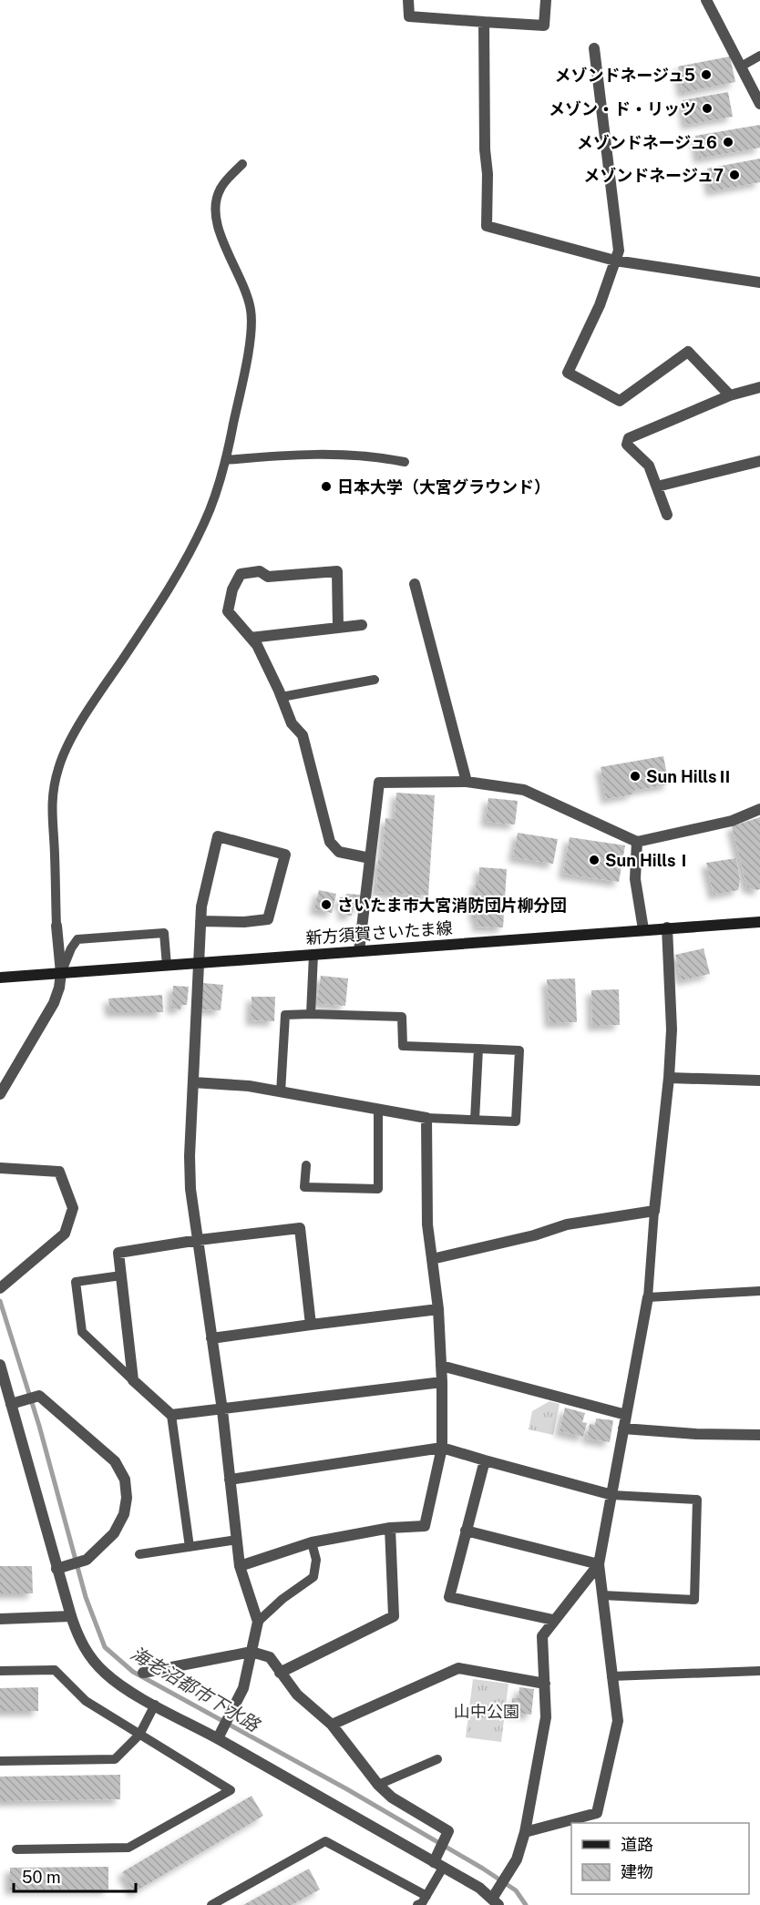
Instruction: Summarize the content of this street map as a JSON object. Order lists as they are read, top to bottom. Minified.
{"streets":{"main road":["新方須賀さいたま線"]},"water":["海老沼都市下水路"],"parks":["山中公園"],"places":["メゾンドネージュ5","メゾン・ド・リッツ","メゾンドネージュ6","メゾンドネージュ7","日本大学（大宮グラウンド）","Sun HillsⅡ","Sun HillsⅠ","さいたま市大宮消防団片柳分団"],"legend":["道路","建物"],"scale_bar":"50 m"}
